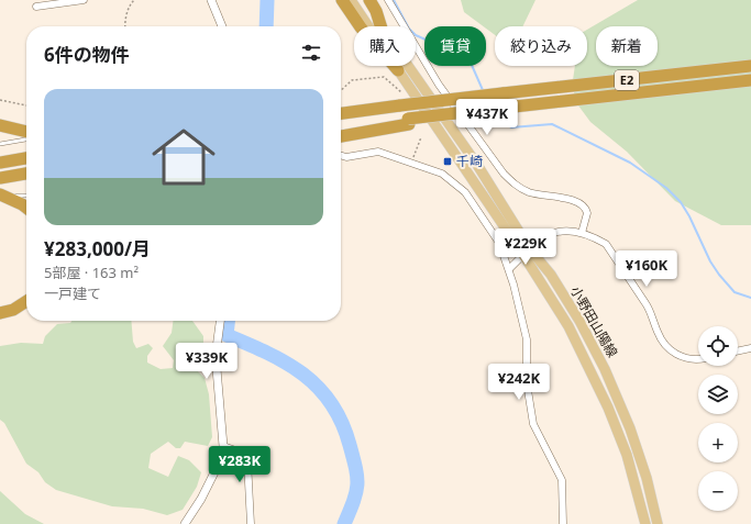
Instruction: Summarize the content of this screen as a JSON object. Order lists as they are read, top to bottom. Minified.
{"streets":{"highway":["E2"],"main road":["小野田山陽線"]},"places":{"transit":["千崎"]},"page":{"chip":["購入","賃貸","絞り込み","新着"],"heading":"6件の物件","list":[{"name":"¥283,000/月","note":"5部屋 · 163 m² · 一戸建て"}],"price":["¥437K","¥229K","¥160K","¥339K","¥242K","¥283K"],"map_buttons":["+","−"]}}
